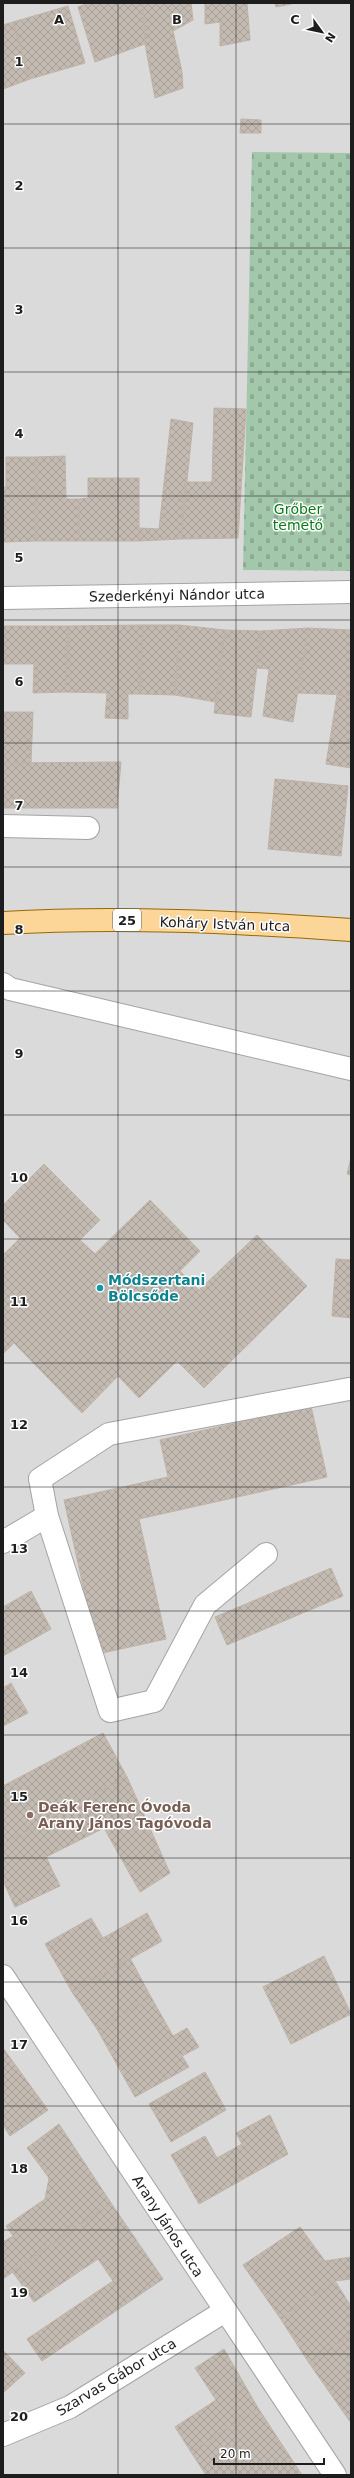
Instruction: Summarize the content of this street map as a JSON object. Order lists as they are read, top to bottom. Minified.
{"streets":{"main road":["25","Koháry István utca"],"street":["Szederkényi Nándor utca","Arany János utca","Szarvas Gábor utca"]},"crossings":[["Arany János utca","Szarvas Gábor utca"]],"parks":["Grőber temető"],"places":["Módszertani Bölcsőde","Deák Ferenc Óvoda Arany János Tagóvoda"],"scale_bar":"20 m","north":"bottom right","grid":{"columns":["A","B","C"],"rows":["1","2","3","4","5","6","7","8","9","10","11","12","13","14","15","16","17","18","19","20"]}}
